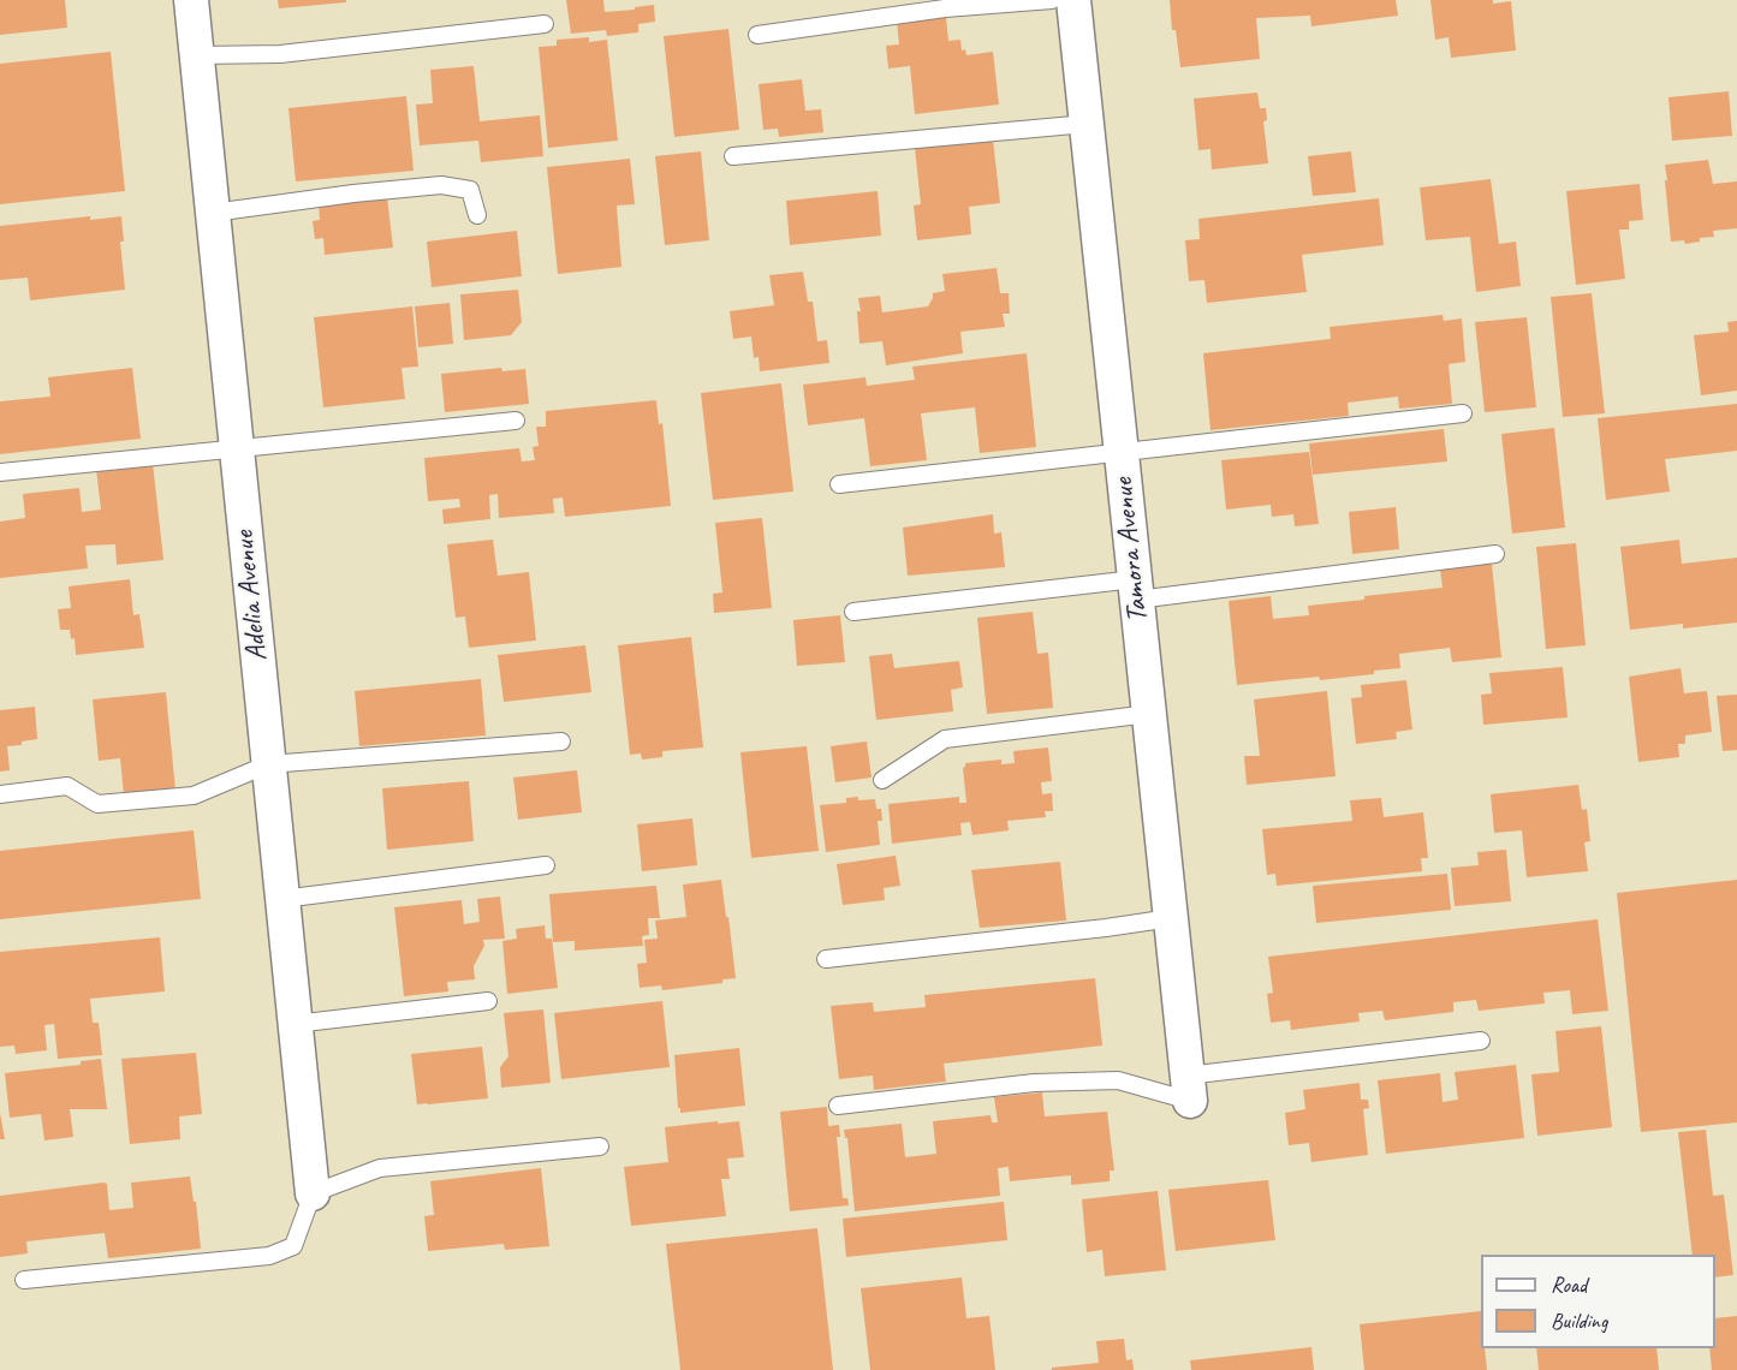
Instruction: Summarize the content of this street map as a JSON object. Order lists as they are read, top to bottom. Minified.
{"streets":{"street":["Tamora Avenue","Adelia Avenue"]},"legend":["Road","Building"]}
